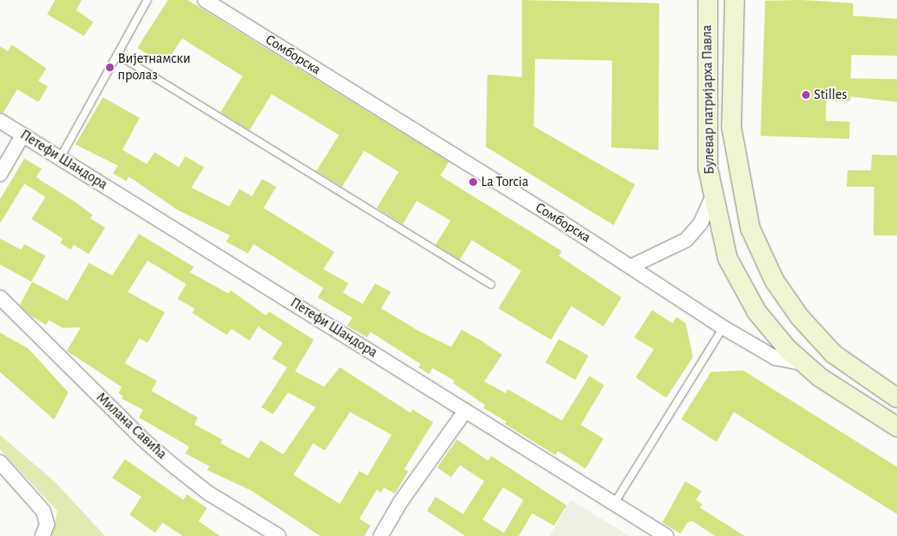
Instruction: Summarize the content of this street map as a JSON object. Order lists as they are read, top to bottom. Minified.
{"streets":{"main road":["Булевар патријарха Павла"],"street":["Сомборска","Петефи Шандора","Милана Савића"]},"crossings":[["Сомборска","Булевар патријарха Павла"]],"places":["Вијетнамски пролаз","Stilles","La Torcia"]}
